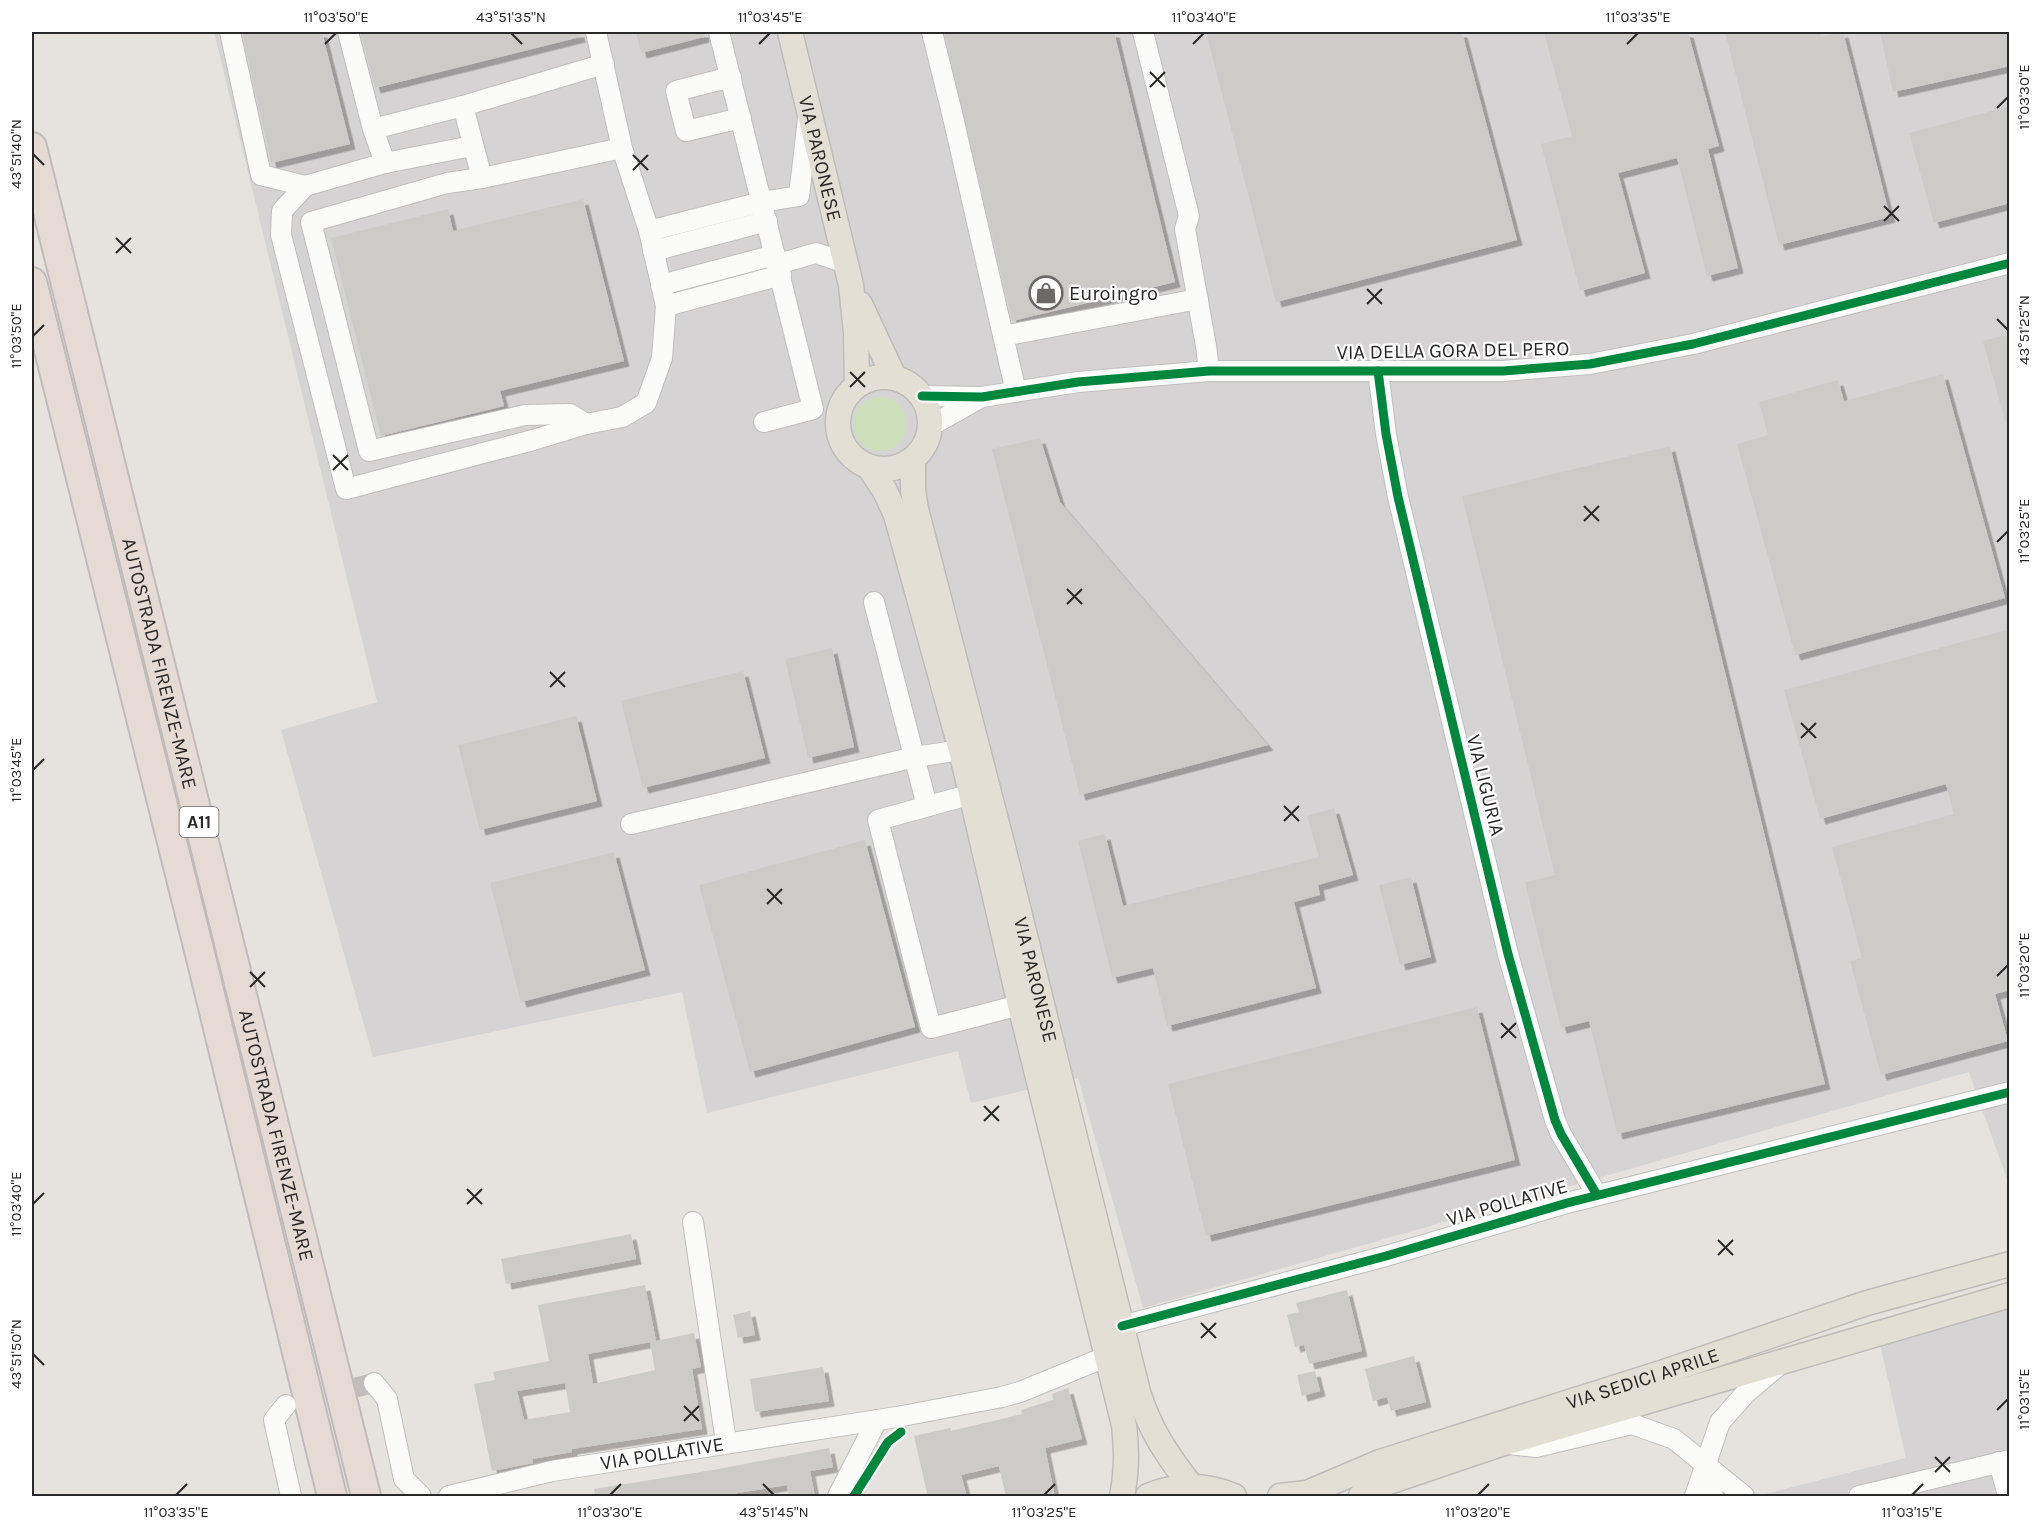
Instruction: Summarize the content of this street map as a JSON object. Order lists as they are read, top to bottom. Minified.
{"streets":{"highway":["AUTOSTRADA FIRENZE-MARE","A11"],"main road":["VIA PARONESE","VIA SEDICI APRILE"],"street":["VIA DELLA GORA DEL PERO","VIA LIGURIA","VIA POLLATIVE"]},"crossings":[["VIA PARONESE","VIA DELLA GORA DEL PERO"],["VIA PARONESE","VIA POLLATIVE"],["VIA DELLA GORA DEL PERO","VIA LIGURIA"],["VIA LIGURIA","VIA POLLATIVE"]],"places":{"shop":["Euroingro"]},"coordinates":["11°03'50\"E","43°51'35\"N","11°03'45\"E","11°03'40\"E","11°03'35\"E","11°03'30\"E","43°51'40\"N","43°51'25\"N","11°03'25\"E","11°03'20\"E","43°51'50\"N","11°03'15\"E","43°51'45\"N"]}
